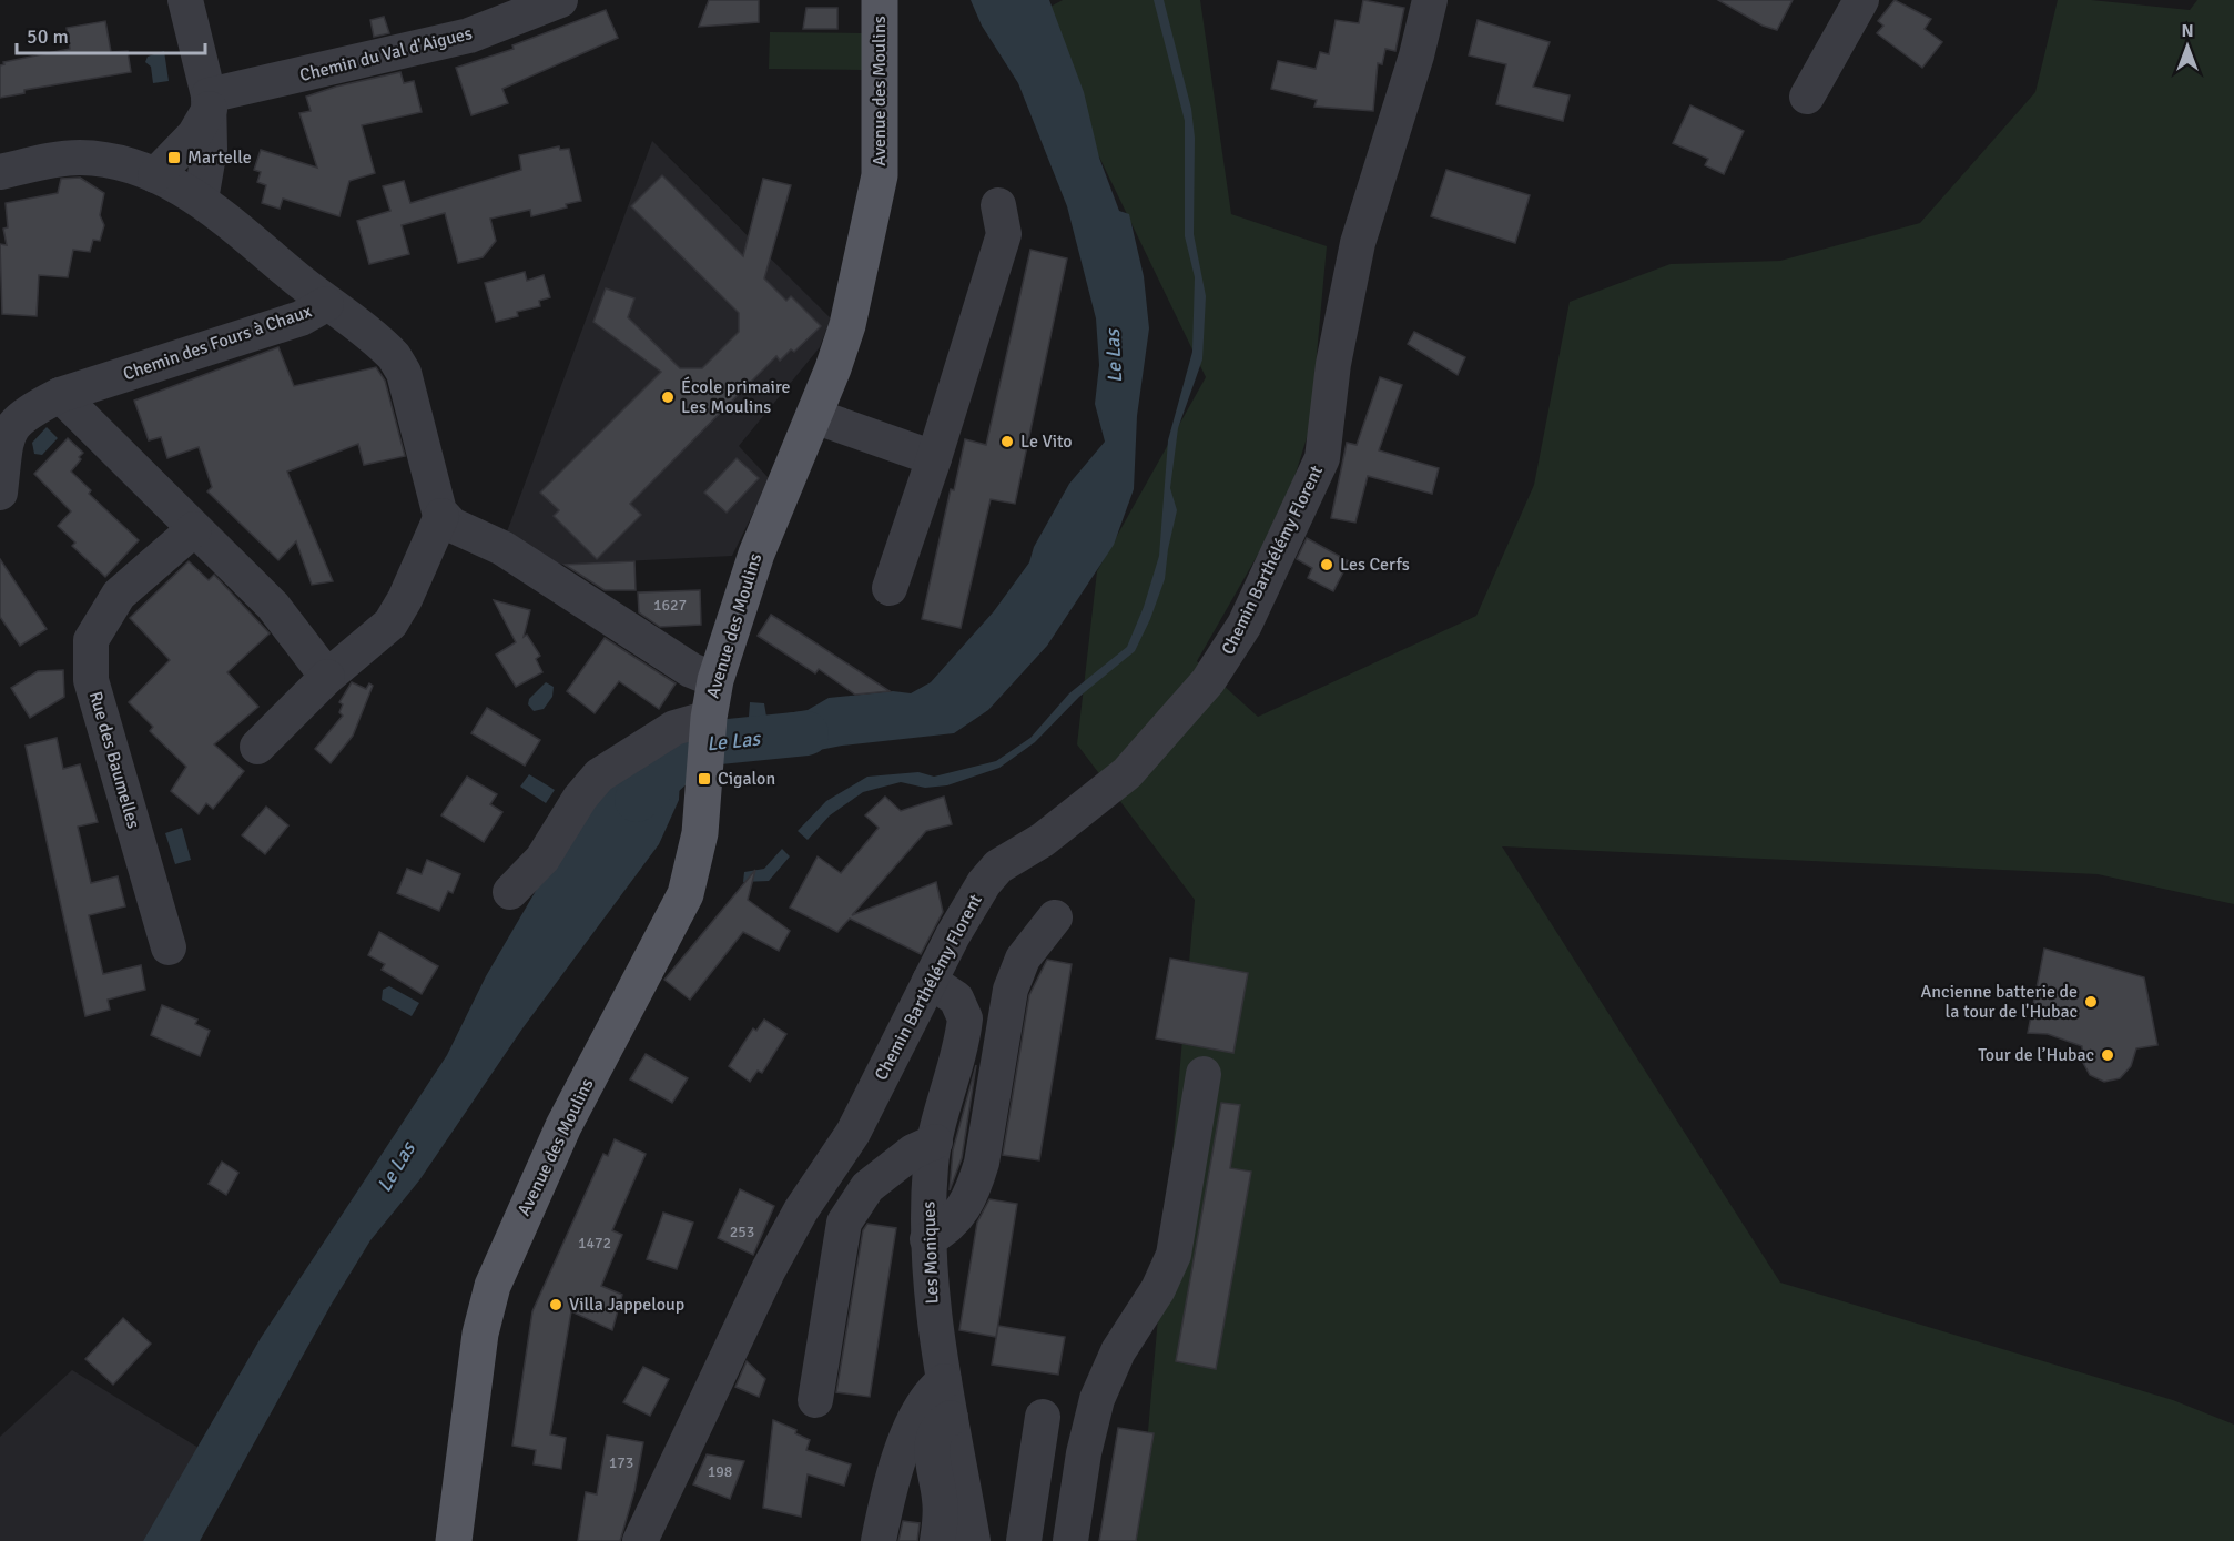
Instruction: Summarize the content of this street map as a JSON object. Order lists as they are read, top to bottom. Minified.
{"streets":{"main road":["Avenue des Moulins"],"street":["Chemin du Val d'Aigues","Chemin des Fours à Chaux","Chemin Barthélémy Florent","Rue des Baumelles","Les Moniques"]},"crossings":[["Chemin Barthélémy Florent","Les Moniques"]],"water":["Le Las"],"places":{"transit":["Martelle","Cigalon"],"other":["École primaire Les Moulins","Le Vito","Les Cerfs","Ancienne batterie de la tour de l'Hubac","Tour de l’Hubac","Villa Jappeloup"]},"house_numbers":["1627","253","1472","173","198"],"scale_bar":"50 m","north":"top"}
